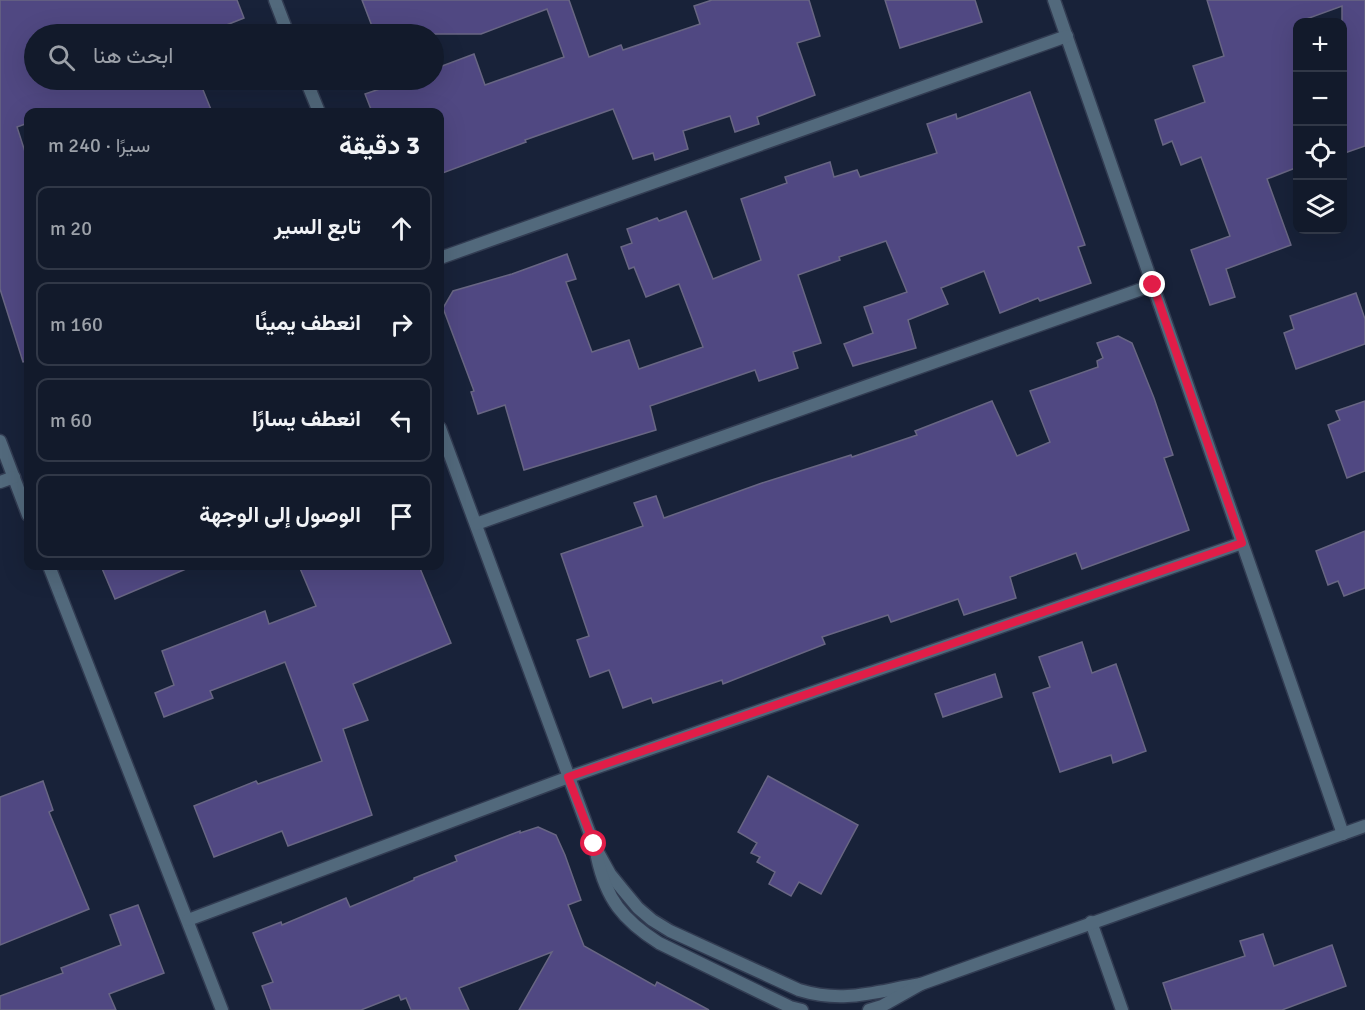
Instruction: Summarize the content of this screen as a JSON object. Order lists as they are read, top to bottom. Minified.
{"page":{"map_buttons":["+","−"],"search":"ابحث هنا","heading":["3 دقيقة","سيرًا · 240 m"],"list":[["تابع السير","20 m"],["انعطف يمينًا","160 m"],["انعطف يسارًا","60 m"],"الوصول إلى الوجهة"]}}
